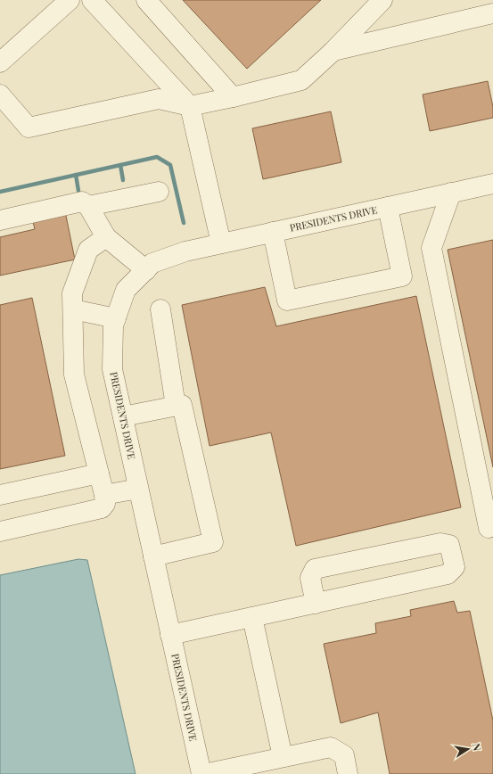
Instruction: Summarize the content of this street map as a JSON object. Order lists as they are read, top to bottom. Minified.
{"streets":{"street":["PRESIDENTS DRIVE"]},"north":"right"}
